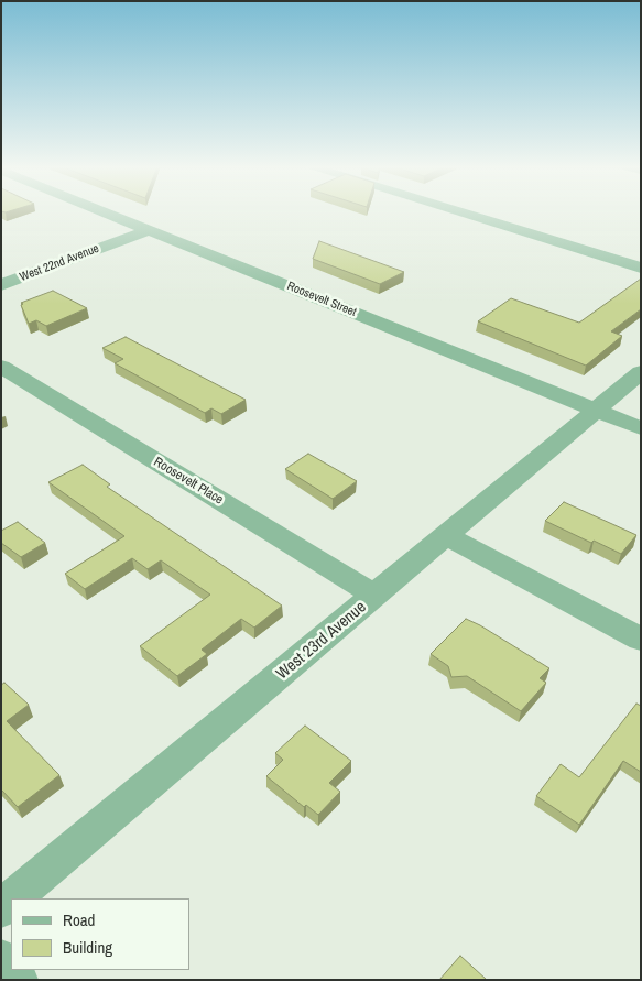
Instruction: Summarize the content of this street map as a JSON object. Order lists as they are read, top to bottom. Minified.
{"streets":{"street":["West 22nd Avenue","Roosevelt Street","Roosevelt Place","West 23rd Avenue"]},"crossings":[["West 22nd Avenue","Roosevelt Street"],["Roosevelt Street","West 23rd Avenue"],["Roosevelt Place","West 23rd Avenue"]],"legend":["Road","Building"]}
